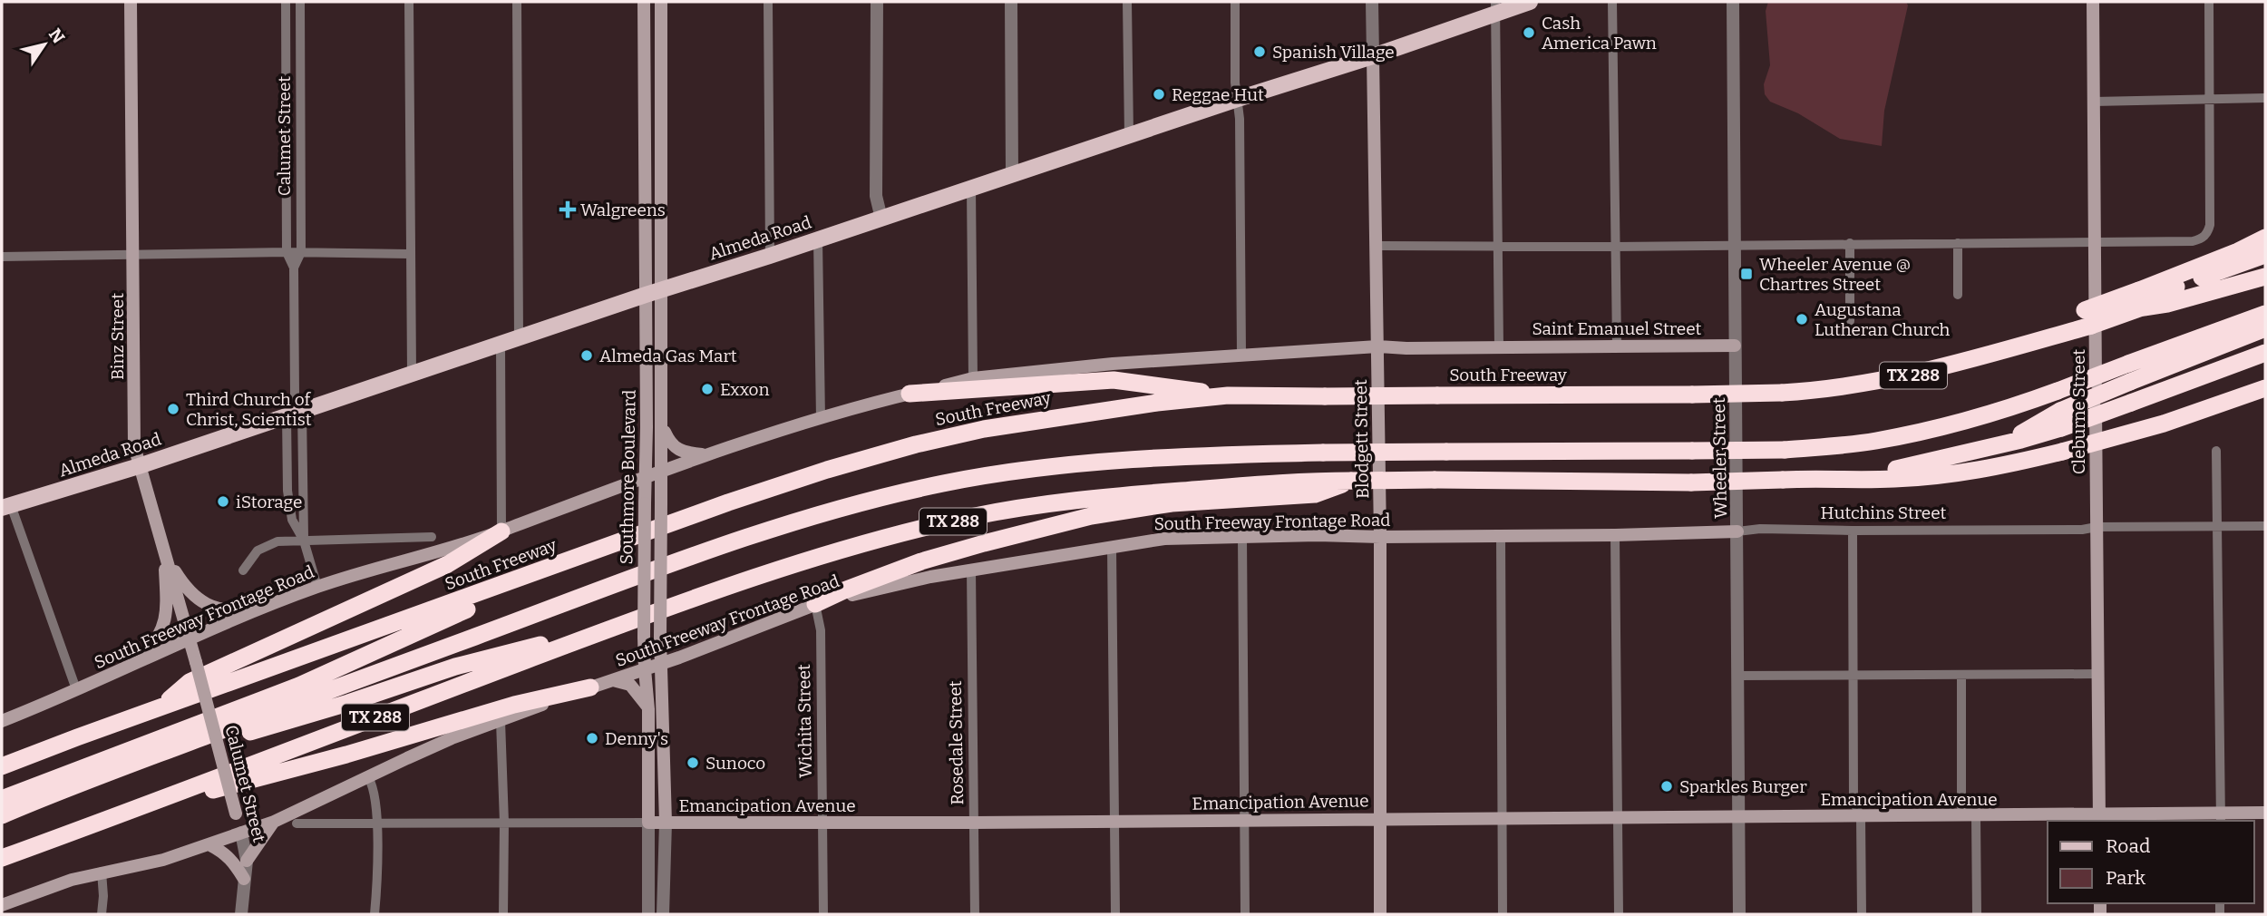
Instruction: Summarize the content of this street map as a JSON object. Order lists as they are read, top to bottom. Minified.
{"streets":{"highway":["South Freeway","TX 288"],"main road":["Calumet Street","Almeda Road","Saint Emanuel Street","Binz Street","Cleburne Street","Blodgett Street","Southmore Boulevard","Hutchins Street","South Freeway Frontage Road","Emancipation Avenue"],"street":["Wheeler Street","Wichita Street","Rosedale Street"]},"crossings":[["Calumet Street","Almeda Road"],["Calumet Street","Binz Street"],["Calumet Street","South Freeway Frontage Road"],["Almeda Road","Binz Street"],["Almeda Road","Blodgett Street"],["Almeda Road","Southmore Boulevard"],["Saint Emanuel Street","Wheeler Street"],["Saint Emanuel Street","South Freeway Frontage Road"],["Binz Street","South Freeway Frontage Road"],["Cleburne Street","Hutchins Street"],["Cleburne Street","Emancipation Avenue"],["Blodgett Street","South Freeway Frontage Road"],["Blodgett Street","Emancipation Avenue"],["Wheeler Street","Hutchins Street"],["Wheeler Street","Emancipation Avenue"],["Southmore Boulevard","South Freeway Frontage Road"],["Southmore Boulevard","Emancipation Avenue"],["Hutchins Street","South Freeway Frontage Road"],["South Freeway Frontage Road","Wichita Street"],["South Freeway Frontage Road","Rosedale Street"],["Wichita Street","Emancipation Avenue"],["Rosedale Street","Emancipation Avenue"]],"places":{"other":["Cash America Pawn","Spanish Village","Reggae Hut","Augustana Lutheran Church","Almeda Gas Mart","Exxon","Third Church of Christ, Scientist","iStorage","Denny's","Sunoco","Sparkles Burger"],"health":["Walgreens"],"transit":["Wheeler Avenue @ Chartres Street"]},"legend":["Road","Park"],"north":"top right"}
